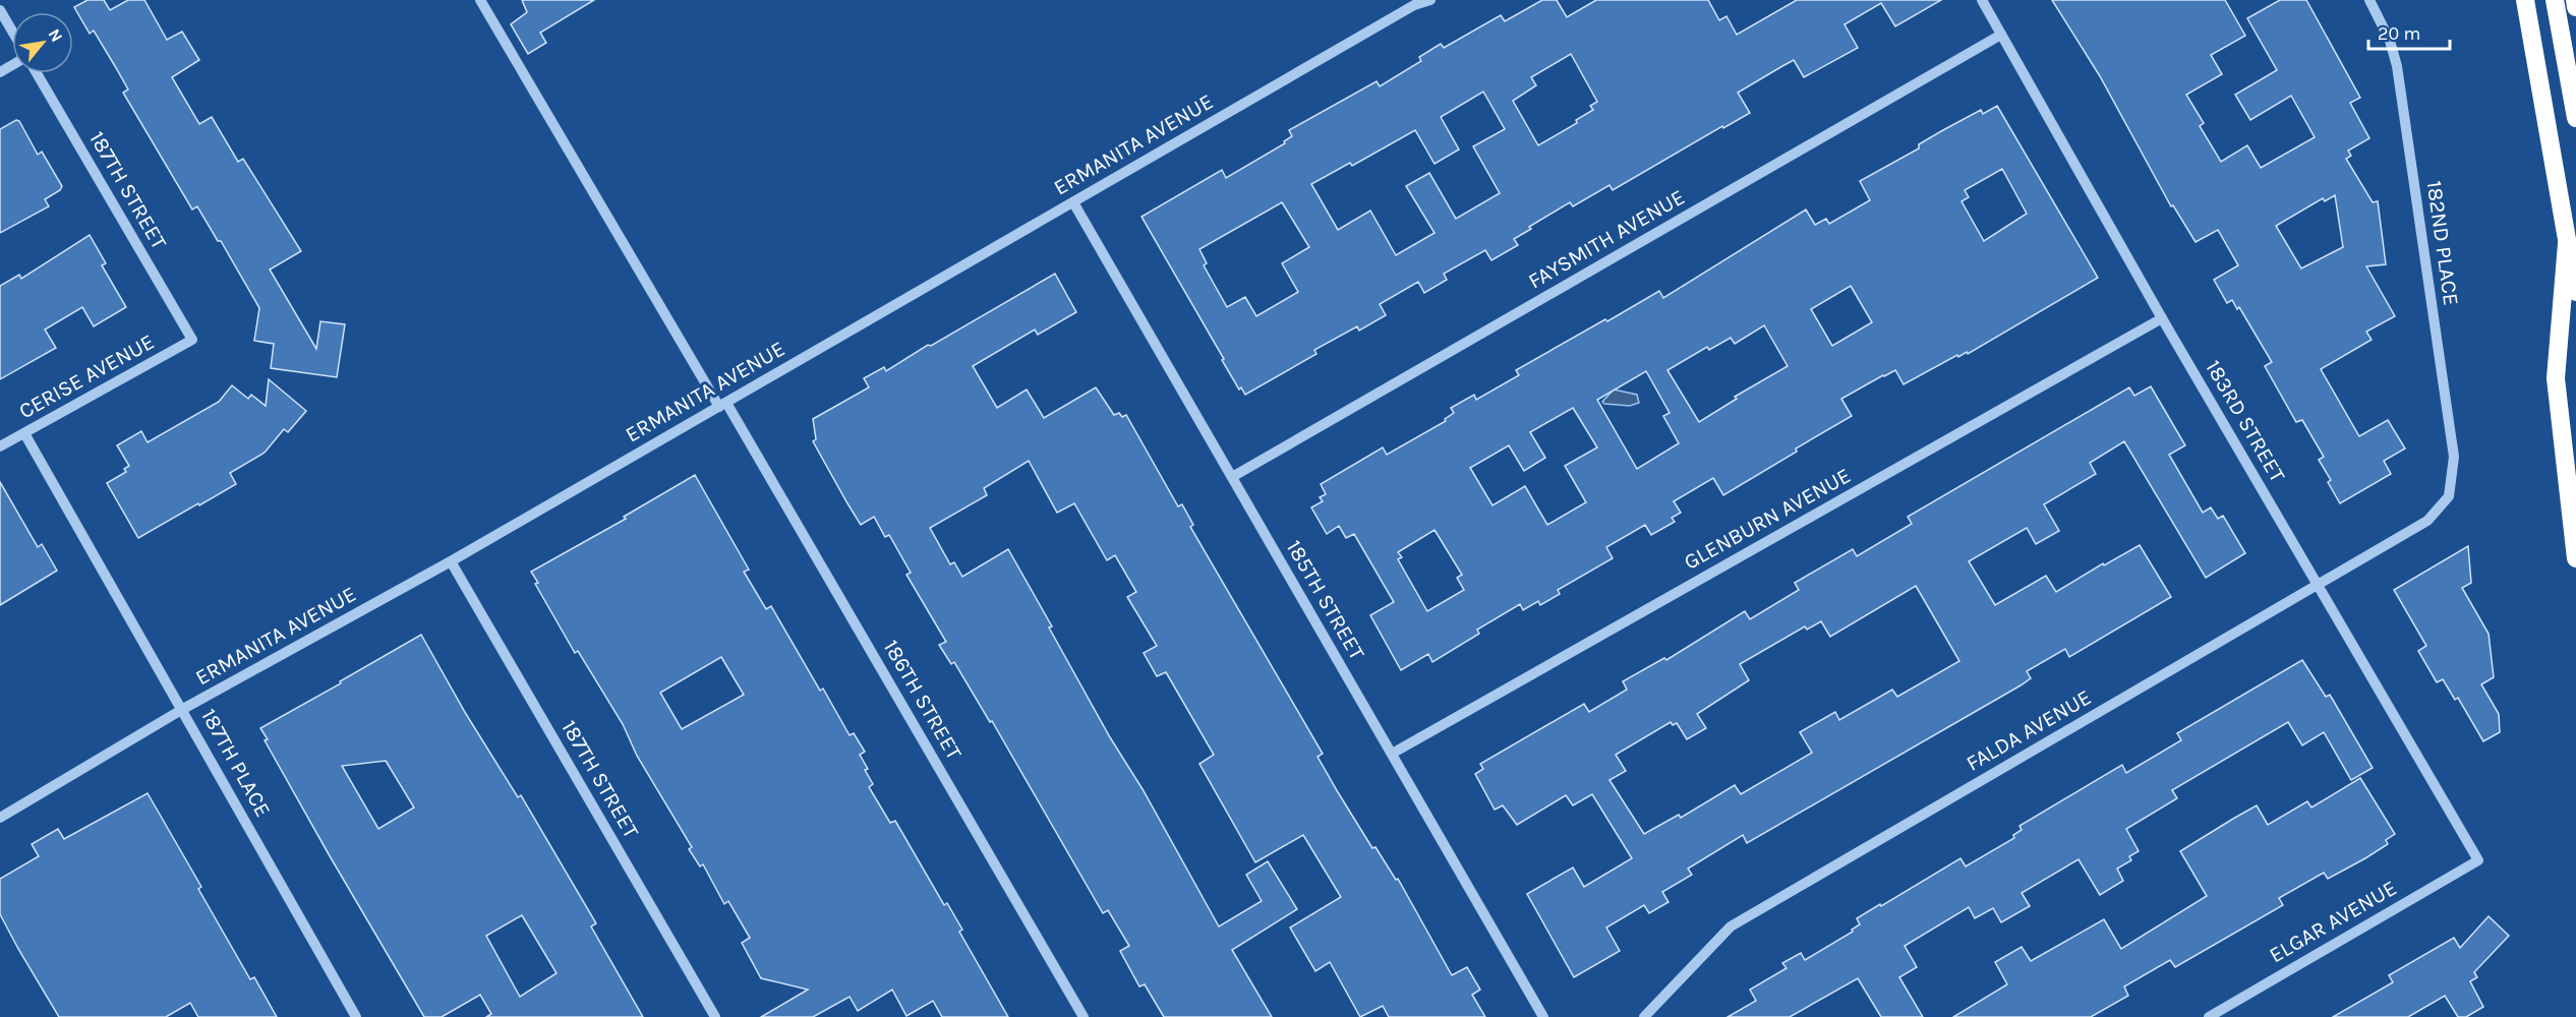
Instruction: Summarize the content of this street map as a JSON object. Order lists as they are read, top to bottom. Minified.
{"streets":{"street":["ERMANITA AVENUE","187TH STREET","FAYSMITH AVENUE","182ND PLACE","CERISE AVENUE","183RD STREET","GLENBURN AVENUE","185TH STREET","186TH STREET","FALDA AVENUE","187TH PLACE","ELGAR AVENUE"]},"crossings":[["ERMANITA AVENUE","187TH STREET"],["ERMANITA AVENUE","185TH STREET"],["ERMANITA AVENUE","186TH STREET"],["ERMANITA AVENUE","187TH PLACE"],["187TH STREET","CERISE AVENUE"],["FAYSMITH AVENUE","183RD STREET"],["FAYSMITH AVENUE","185TH STREET"],["182ND PLACE","FALDA AVENUE"],["CERISE AVENUE","187TH PLACE"],["183RD STREET","GLENBURN AVENUE"],["183RD STREET","FALDA AVENUE"],["183RD STREET","ELGAR AVENUE"],["GLENBURN AVENUE","185TH STREET"]],"scale_bar":"20 m","north":"top right"}
